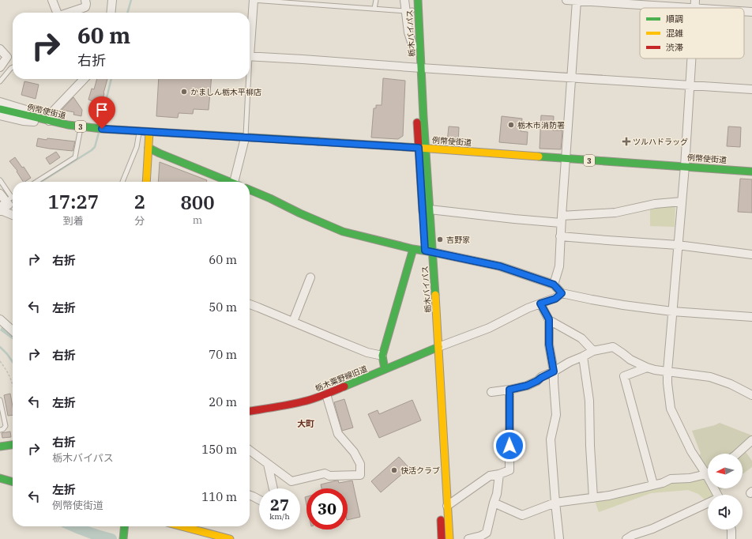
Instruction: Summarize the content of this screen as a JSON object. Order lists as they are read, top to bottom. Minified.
{"streets":{"main road":["栃木バイパス","例幣使街道","3","栃木粟野線旧道"]},"crossings":[["栃木バイパス","例幣使街道"],["栃木バイパス","栃木粟野線旧道"]],"districts":["大町"],"places":{"other":["かましん栃木平柳店","栃木市消防署","吉野家","快活クラブ"],"health":["ツルハドラッグ"]},"legend":["順調","混雑","渋滞"],"north":"left","page":{"turn":["60 m","右折"],"eta":["17:27","到着","2","分","800","m"],"list":[{"name":"右折","value":"60 m"},{"name":"左折","value":"50 m"},{"name":"右折","value":"70 m"},{"name":"左折","value":"20 m"},{"name":"右折","note":"栃木バイパス","value":"150 m"},{"name":"左折","note":"例幣使街道","value":"110 m"}],"speed":"27 km/h","limit":"30"}}
